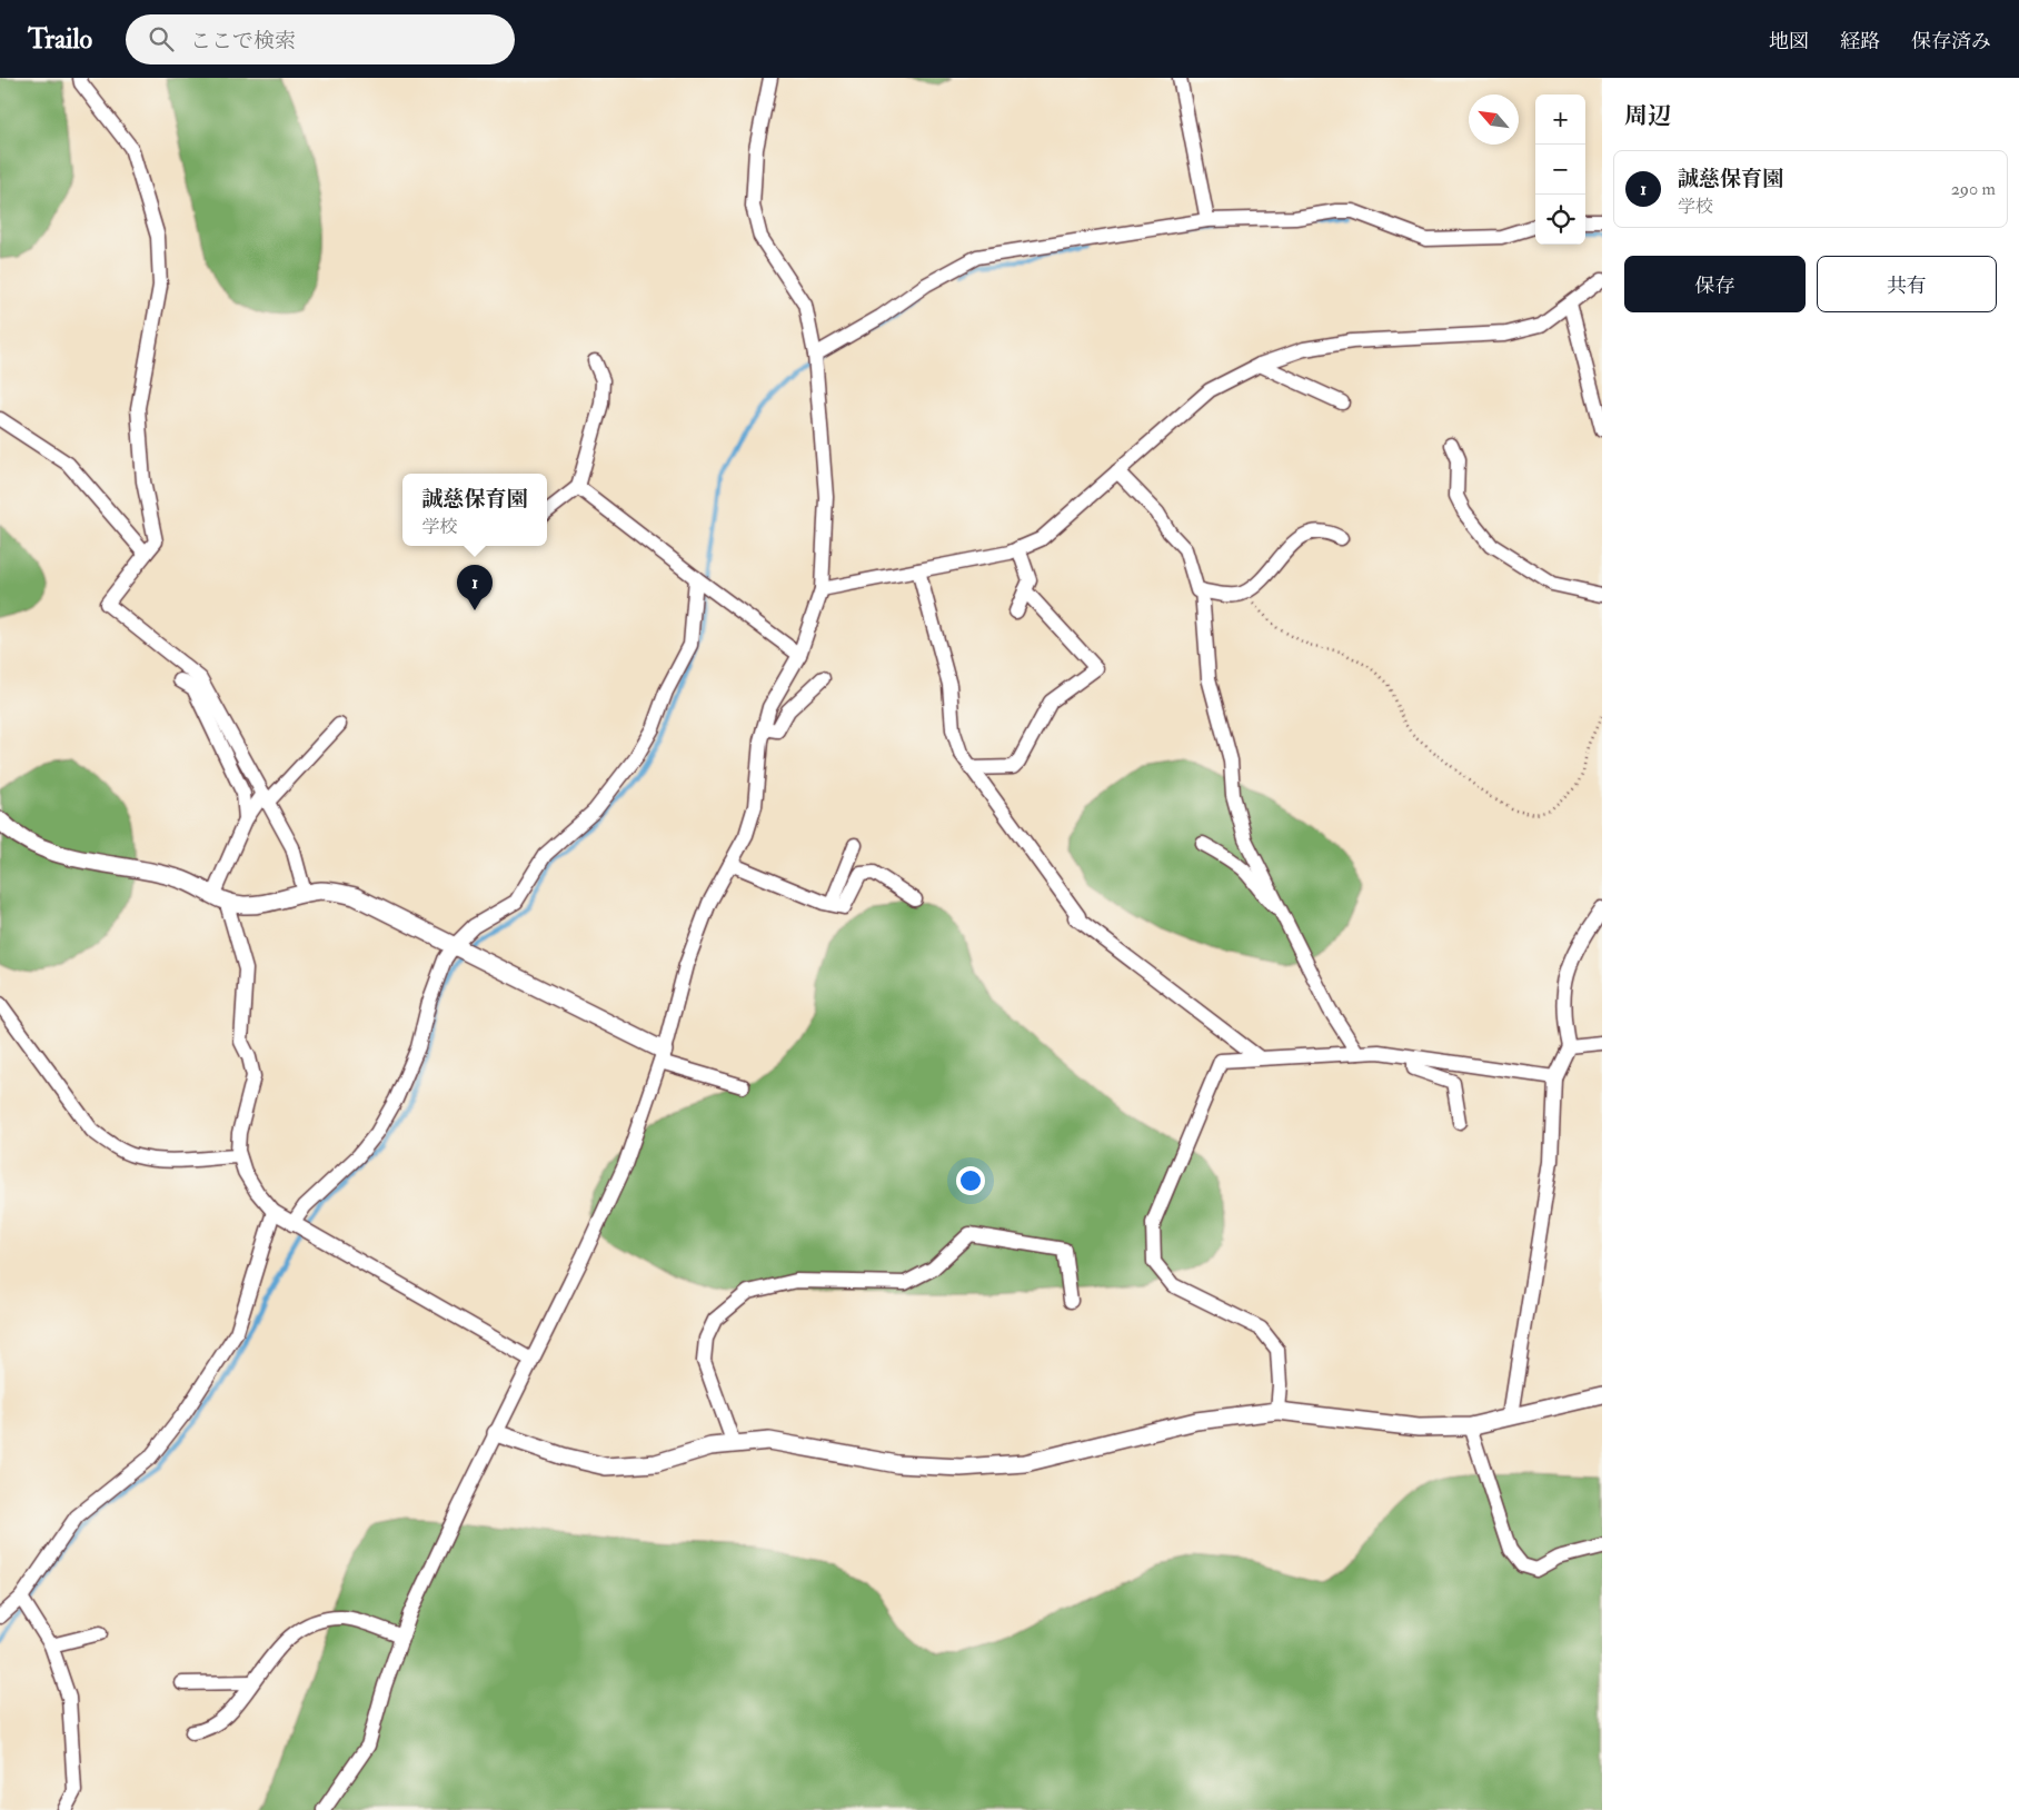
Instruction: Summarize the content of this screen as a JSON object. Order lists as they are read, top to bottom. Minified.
{"north":"top left","page":{"header":"Trailo","search":"ここで検索","nav":["地図","経路","保存済み"],"heading":"周辺","map_buttons":["+","−"],"list":[{"mark":"1","name":"誠慈保育園","note":"学校","value":"290 m"}],"buttons":["保存","共有"],"popup":["誠慈保育園","学校"],"pins":"1"}}
